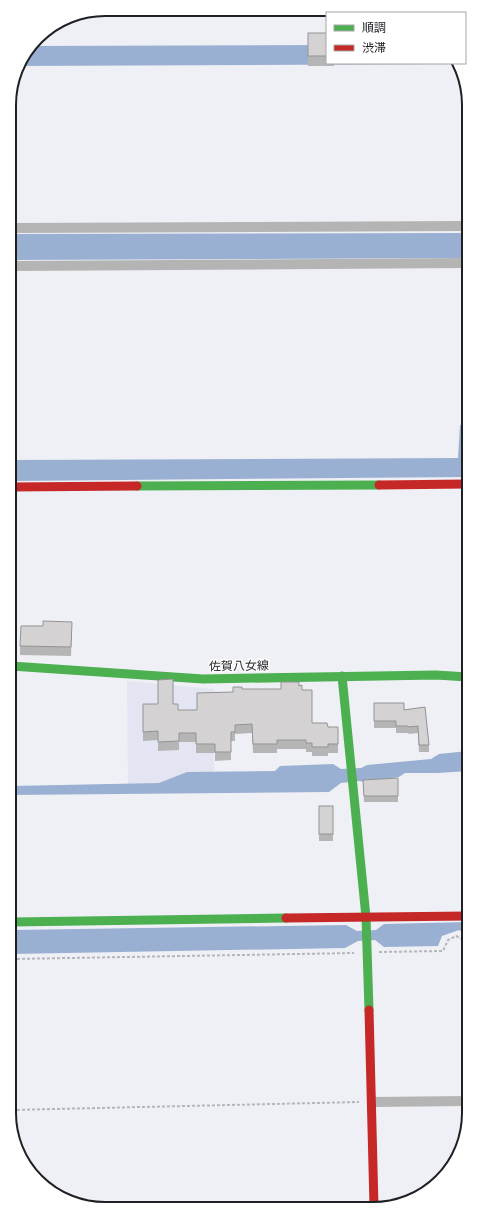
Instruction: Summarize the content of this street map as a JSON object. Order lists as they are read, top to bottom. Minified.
{"streets":{"street":["佐賀八女線"]},"legend":["順調","渋滞"]}
